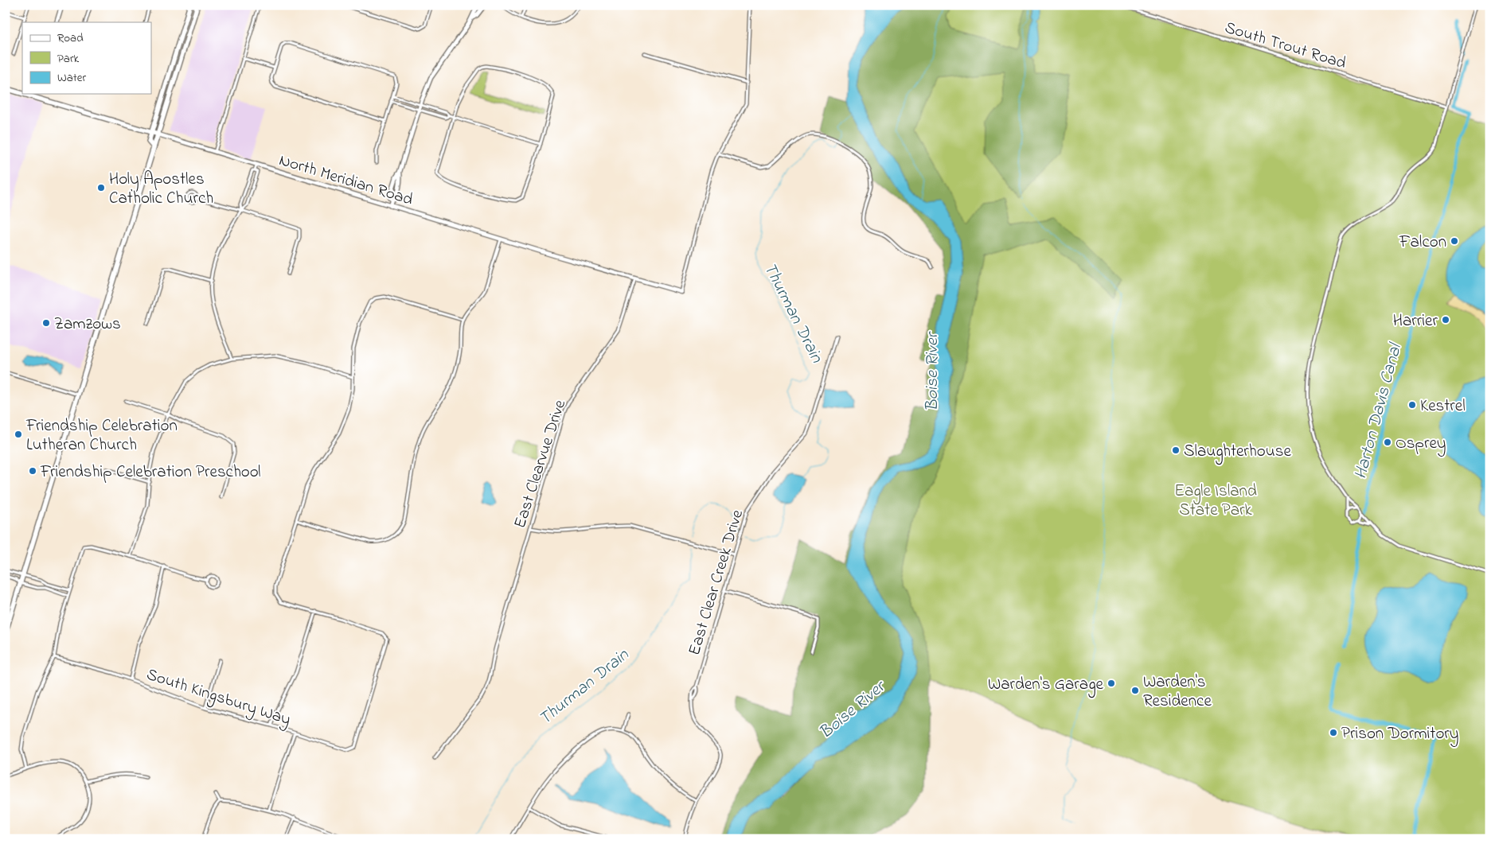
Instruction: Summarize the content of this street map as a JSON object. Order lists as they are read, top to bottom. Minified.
{"streets":{"main road":["North Meridian Road"],"street":["South Trout Road","East Clearvue Drive","East Clear Creek Drive","South Kingsbury Way"]},"crossings":[["North Meridian Road","East Clearvue Drive"]],"water":["Thurman Drain","Boise River","Harton Davis Canal"],"parks":["Eagle Island State Park"],"places":["Holy Apostles Catholic Church","Falcon","Harrier","Zamzows","Kestrel","Friendship Celebration Lutheran Church","Osprey","Slaughterhouse","Friendship Celebration Preschool","Warden's Garage","Warden's Residence","Prison Dormitory"],"legend":["Road","Park","Water"]}
